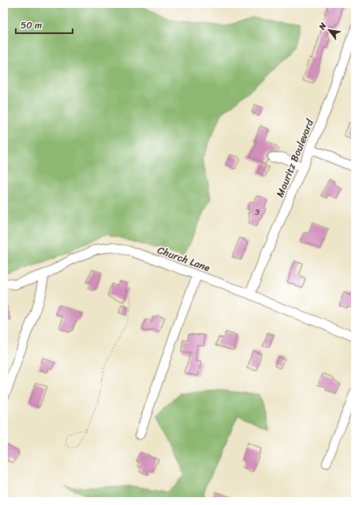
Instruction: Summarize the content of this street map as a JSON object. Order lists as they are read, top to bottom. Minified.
{"streets":{"street":["Mauritz Boulevard","Church Lane"]},"crossings":[["Mauritz Boulevard","Church Lane"]],"house_numbers":["3"],"scale_bar":"50 m","north":"top left"}
